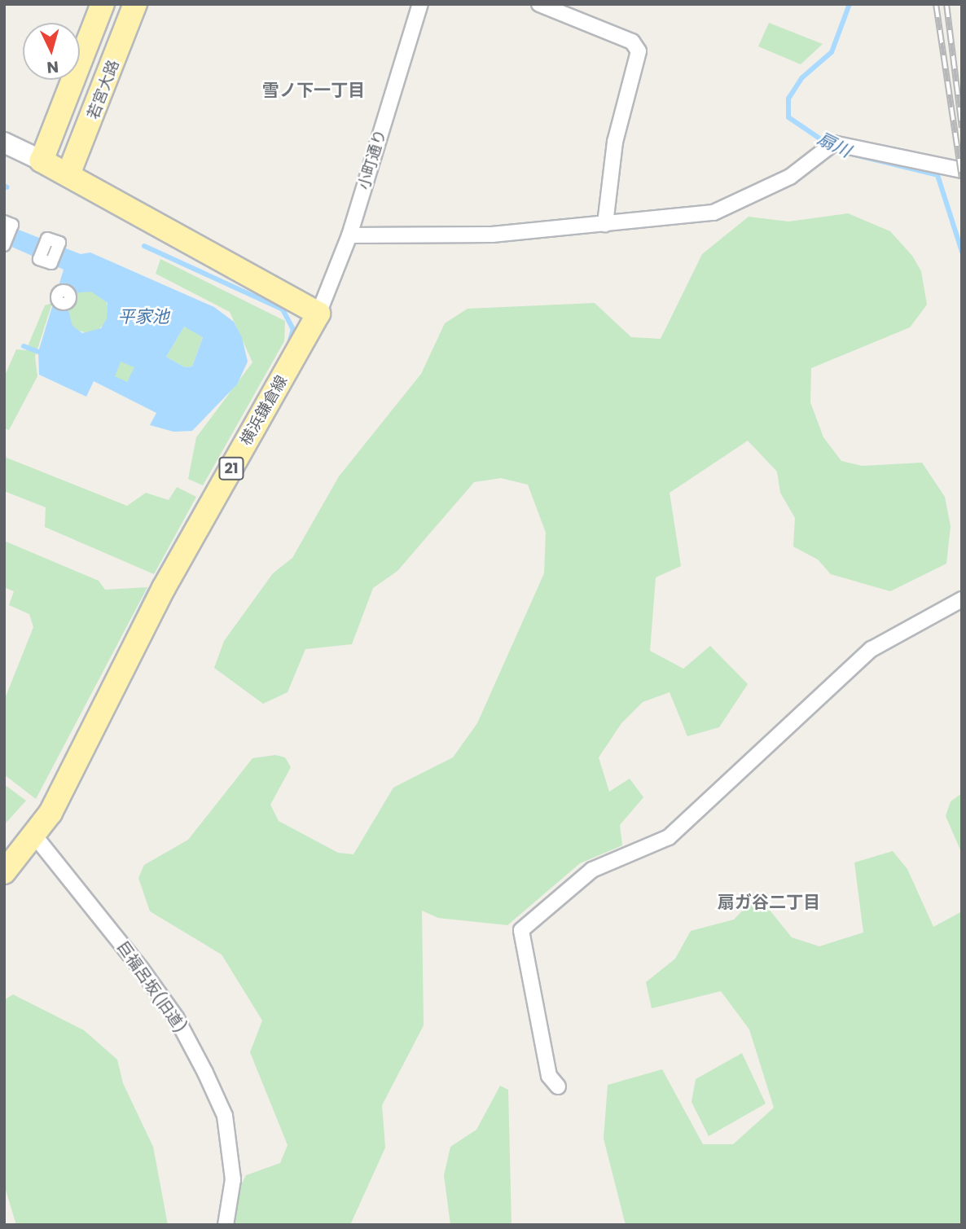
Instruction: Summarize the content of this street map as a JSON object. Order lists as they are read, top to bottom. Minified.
{"streets":{"main road":["若宮大路","横浜鎌倉線","21"],"street":["小町通り","巨福呂坂(旧道)"]},"crossings":[["小町通り","横浜鎌倉線"],["横浜鎌倉線","巨福呂坂(旧道)"]],"districts":["雪ノ下一丁目","扇ガ谷二丁目"],"water":["扇川","平家池"],"north":"bottom"}
